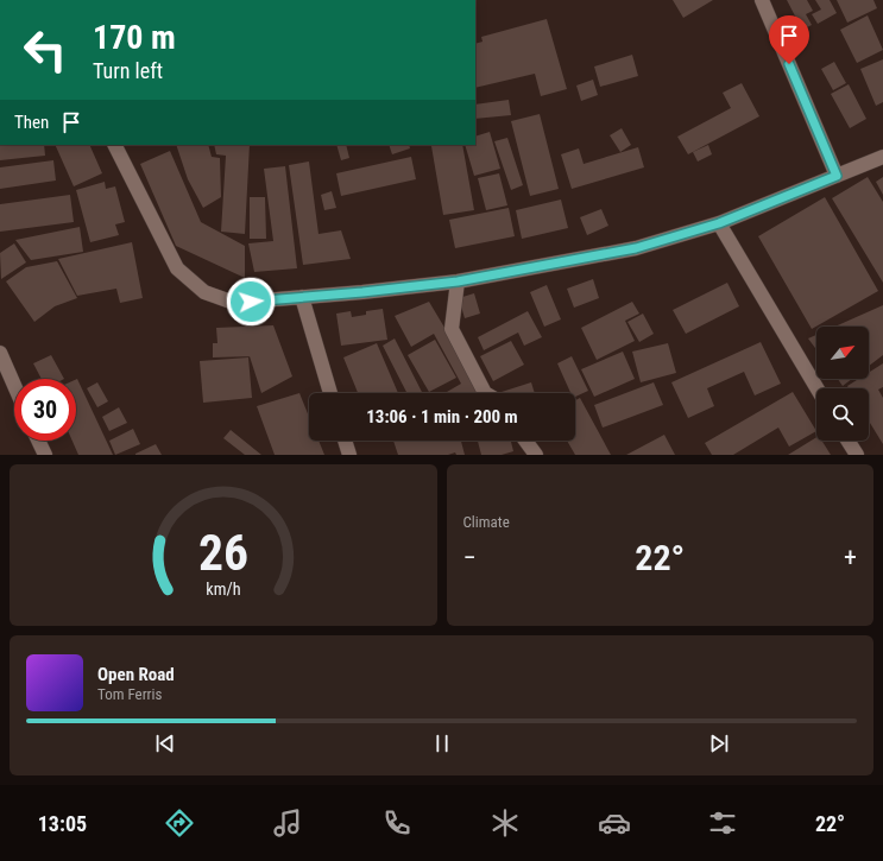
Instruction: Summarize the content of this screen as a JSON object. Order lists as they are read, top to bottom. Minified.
{"north":"top right","page":{"turn":["170 m","Turn left"],"then":"Then","limit":"30","trip":"13:06 · 1 min · 200 m","tile":"Climate","heat":["−","22°","+"],"song":["Open Road","Tom Ferris"],"tabs":["13:05","22°"],"gauge":["26","km/h"]}}
